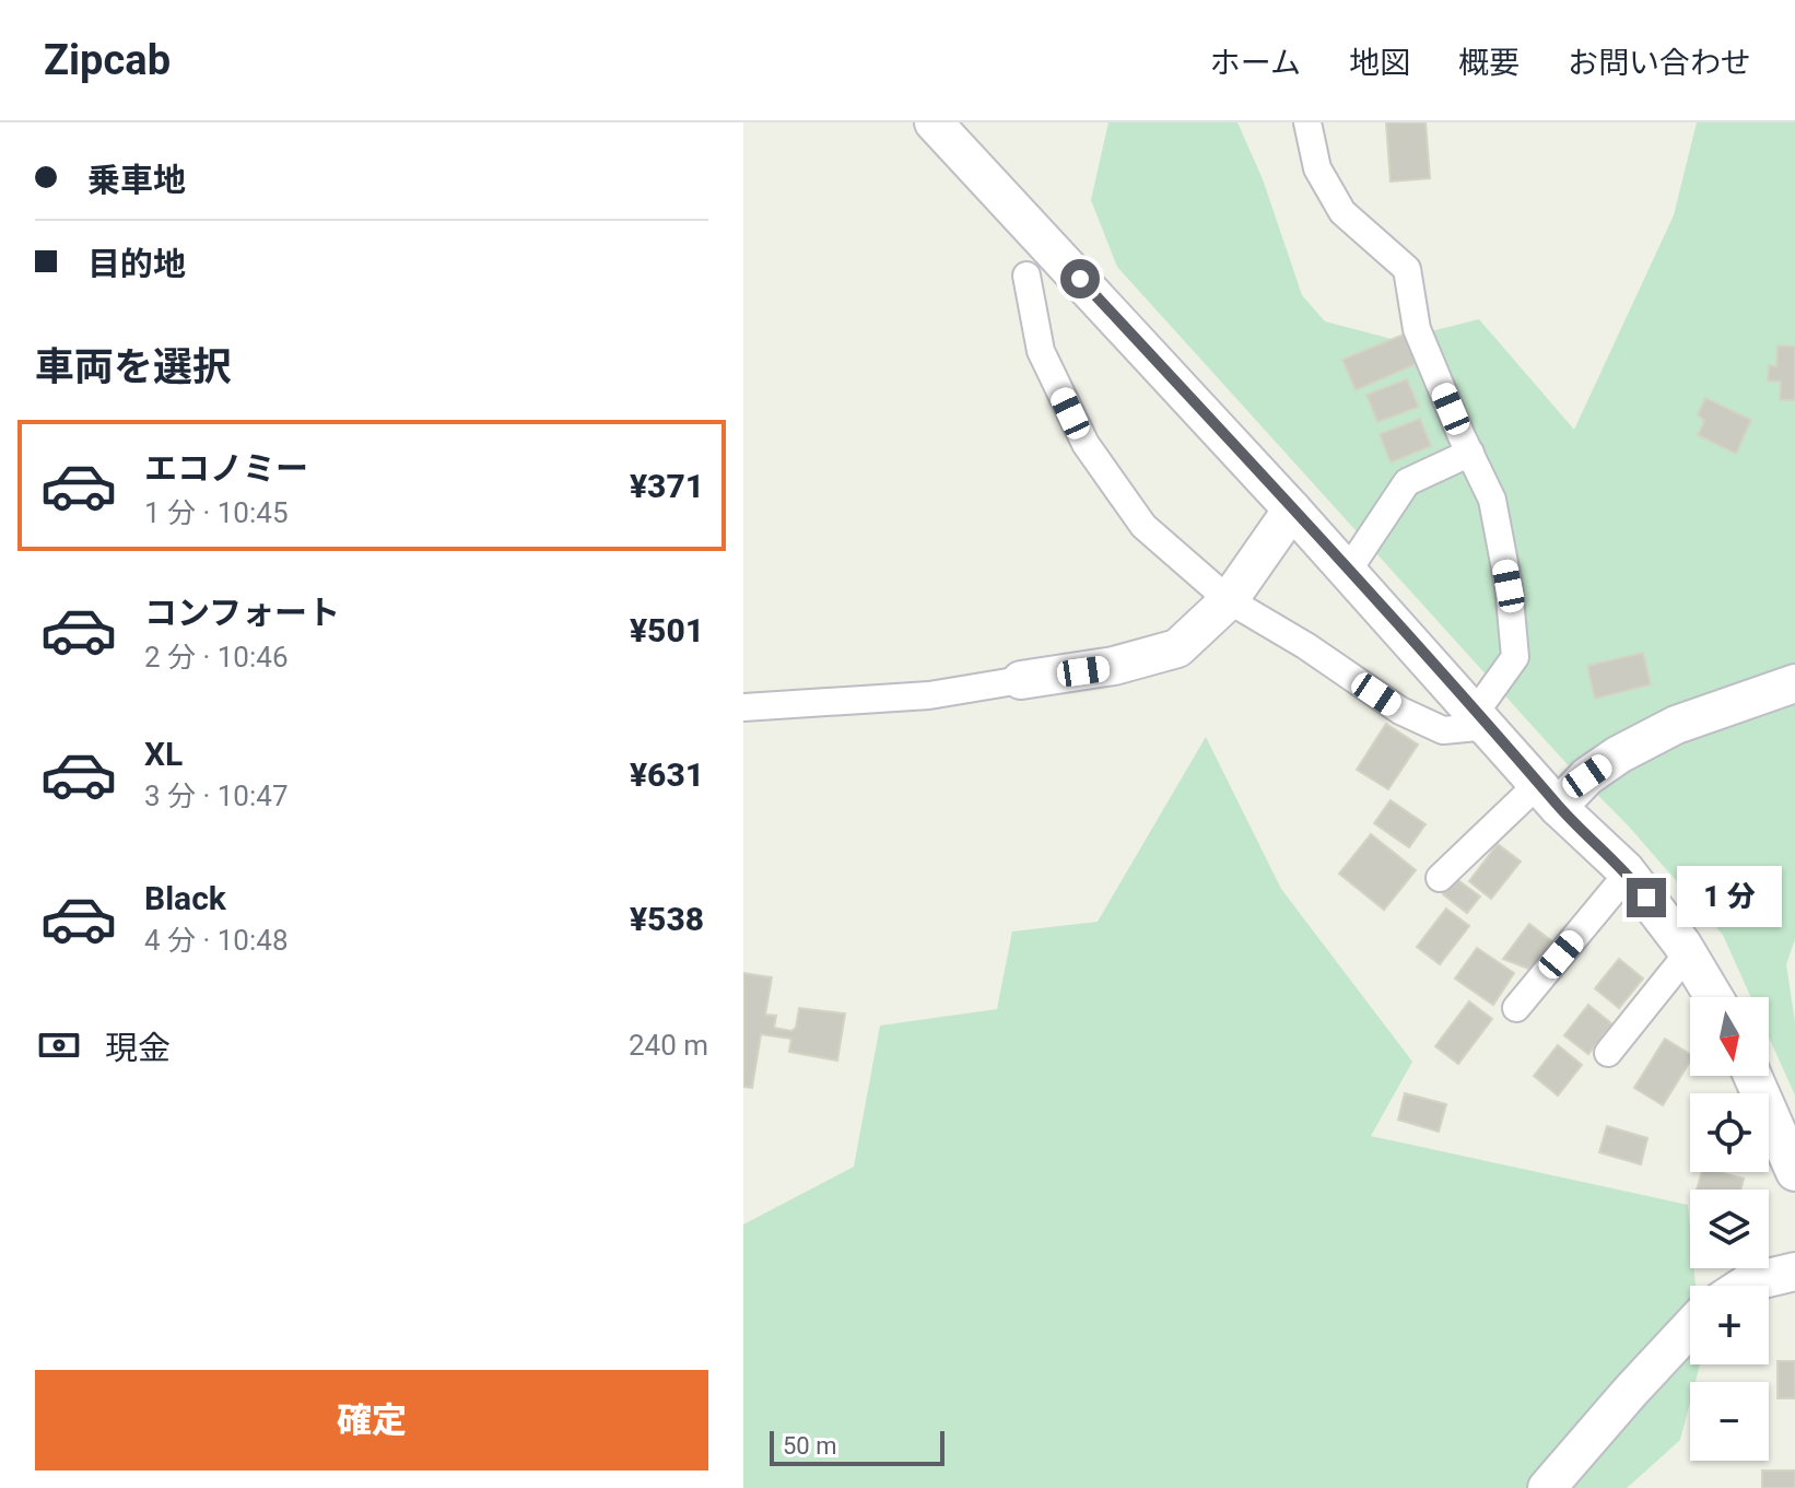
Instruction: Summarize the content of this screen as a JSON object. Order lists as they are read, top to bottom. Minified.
{"scale_bar":"50 m","north":"bottom","page":{"header":"Zipcab","nav":["ホーム","地図","概要","お問い合わせ"],"banner":["乗車地","目的地"],"heading":"車両を選択","list":[{"name":"エコノミー","note":"1 分 · 10:45","value":"¥371"},{"name":"コンフォート","note":"2 分 · 10:46","value":"¥501"},{"name":"XL","note":"3 分 · 10:47","value":"¥631"},{"name":"Black","note":"4 分 · 10:48","value":"¥538"}],"bubble":"1 分","pay":["現金","240 m"],"map_buttons":["+","−"],"buttons":"確定","scale":"50 m"}}
